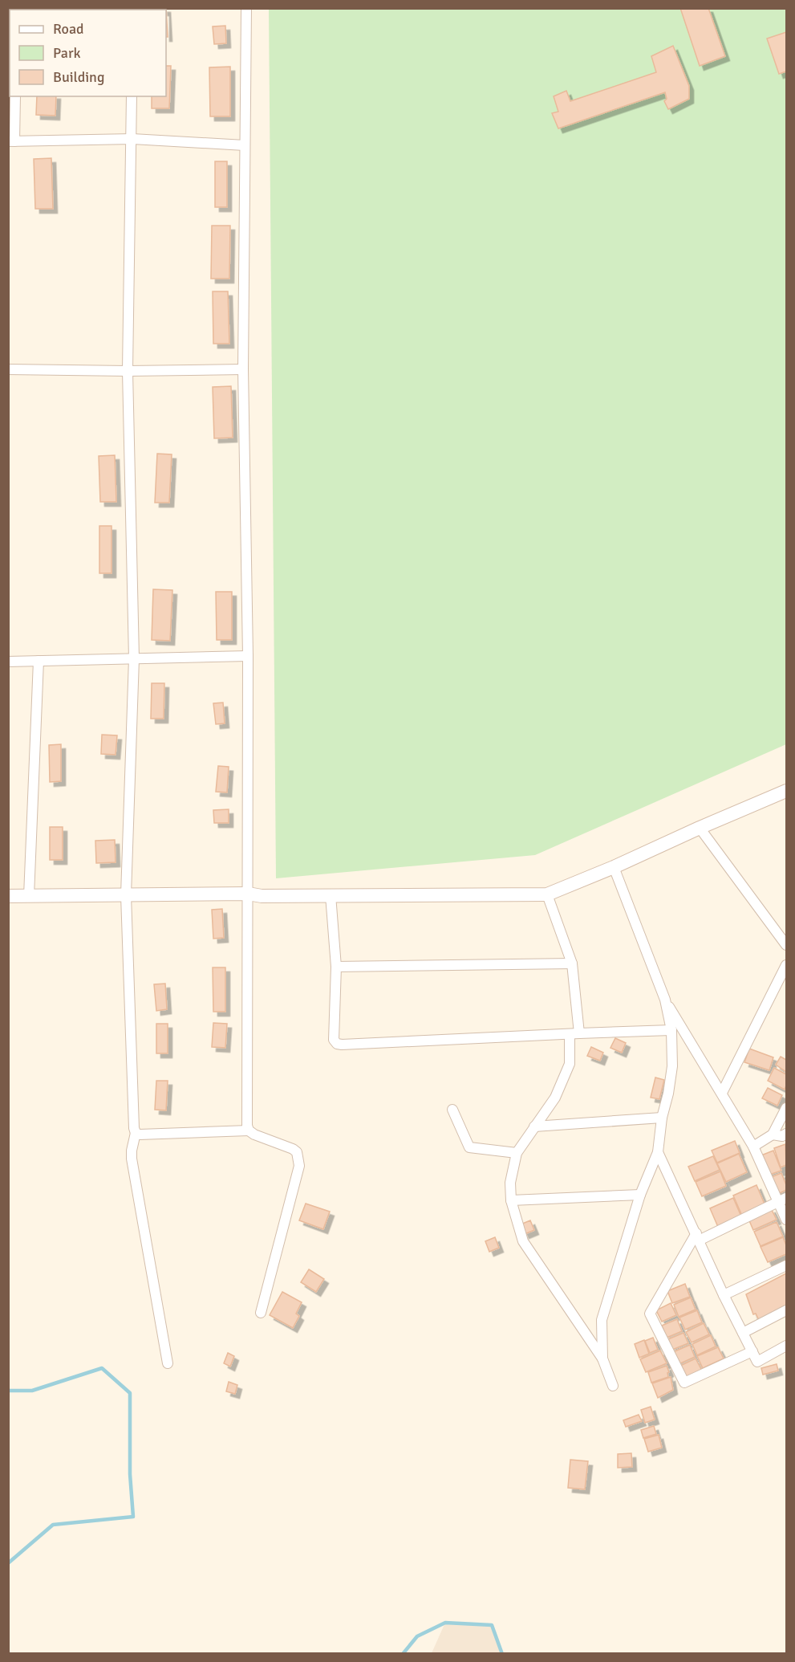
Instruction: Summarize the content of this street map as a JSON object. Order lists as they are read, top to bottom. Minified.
{"legend":["Road","Park","Building"]}
